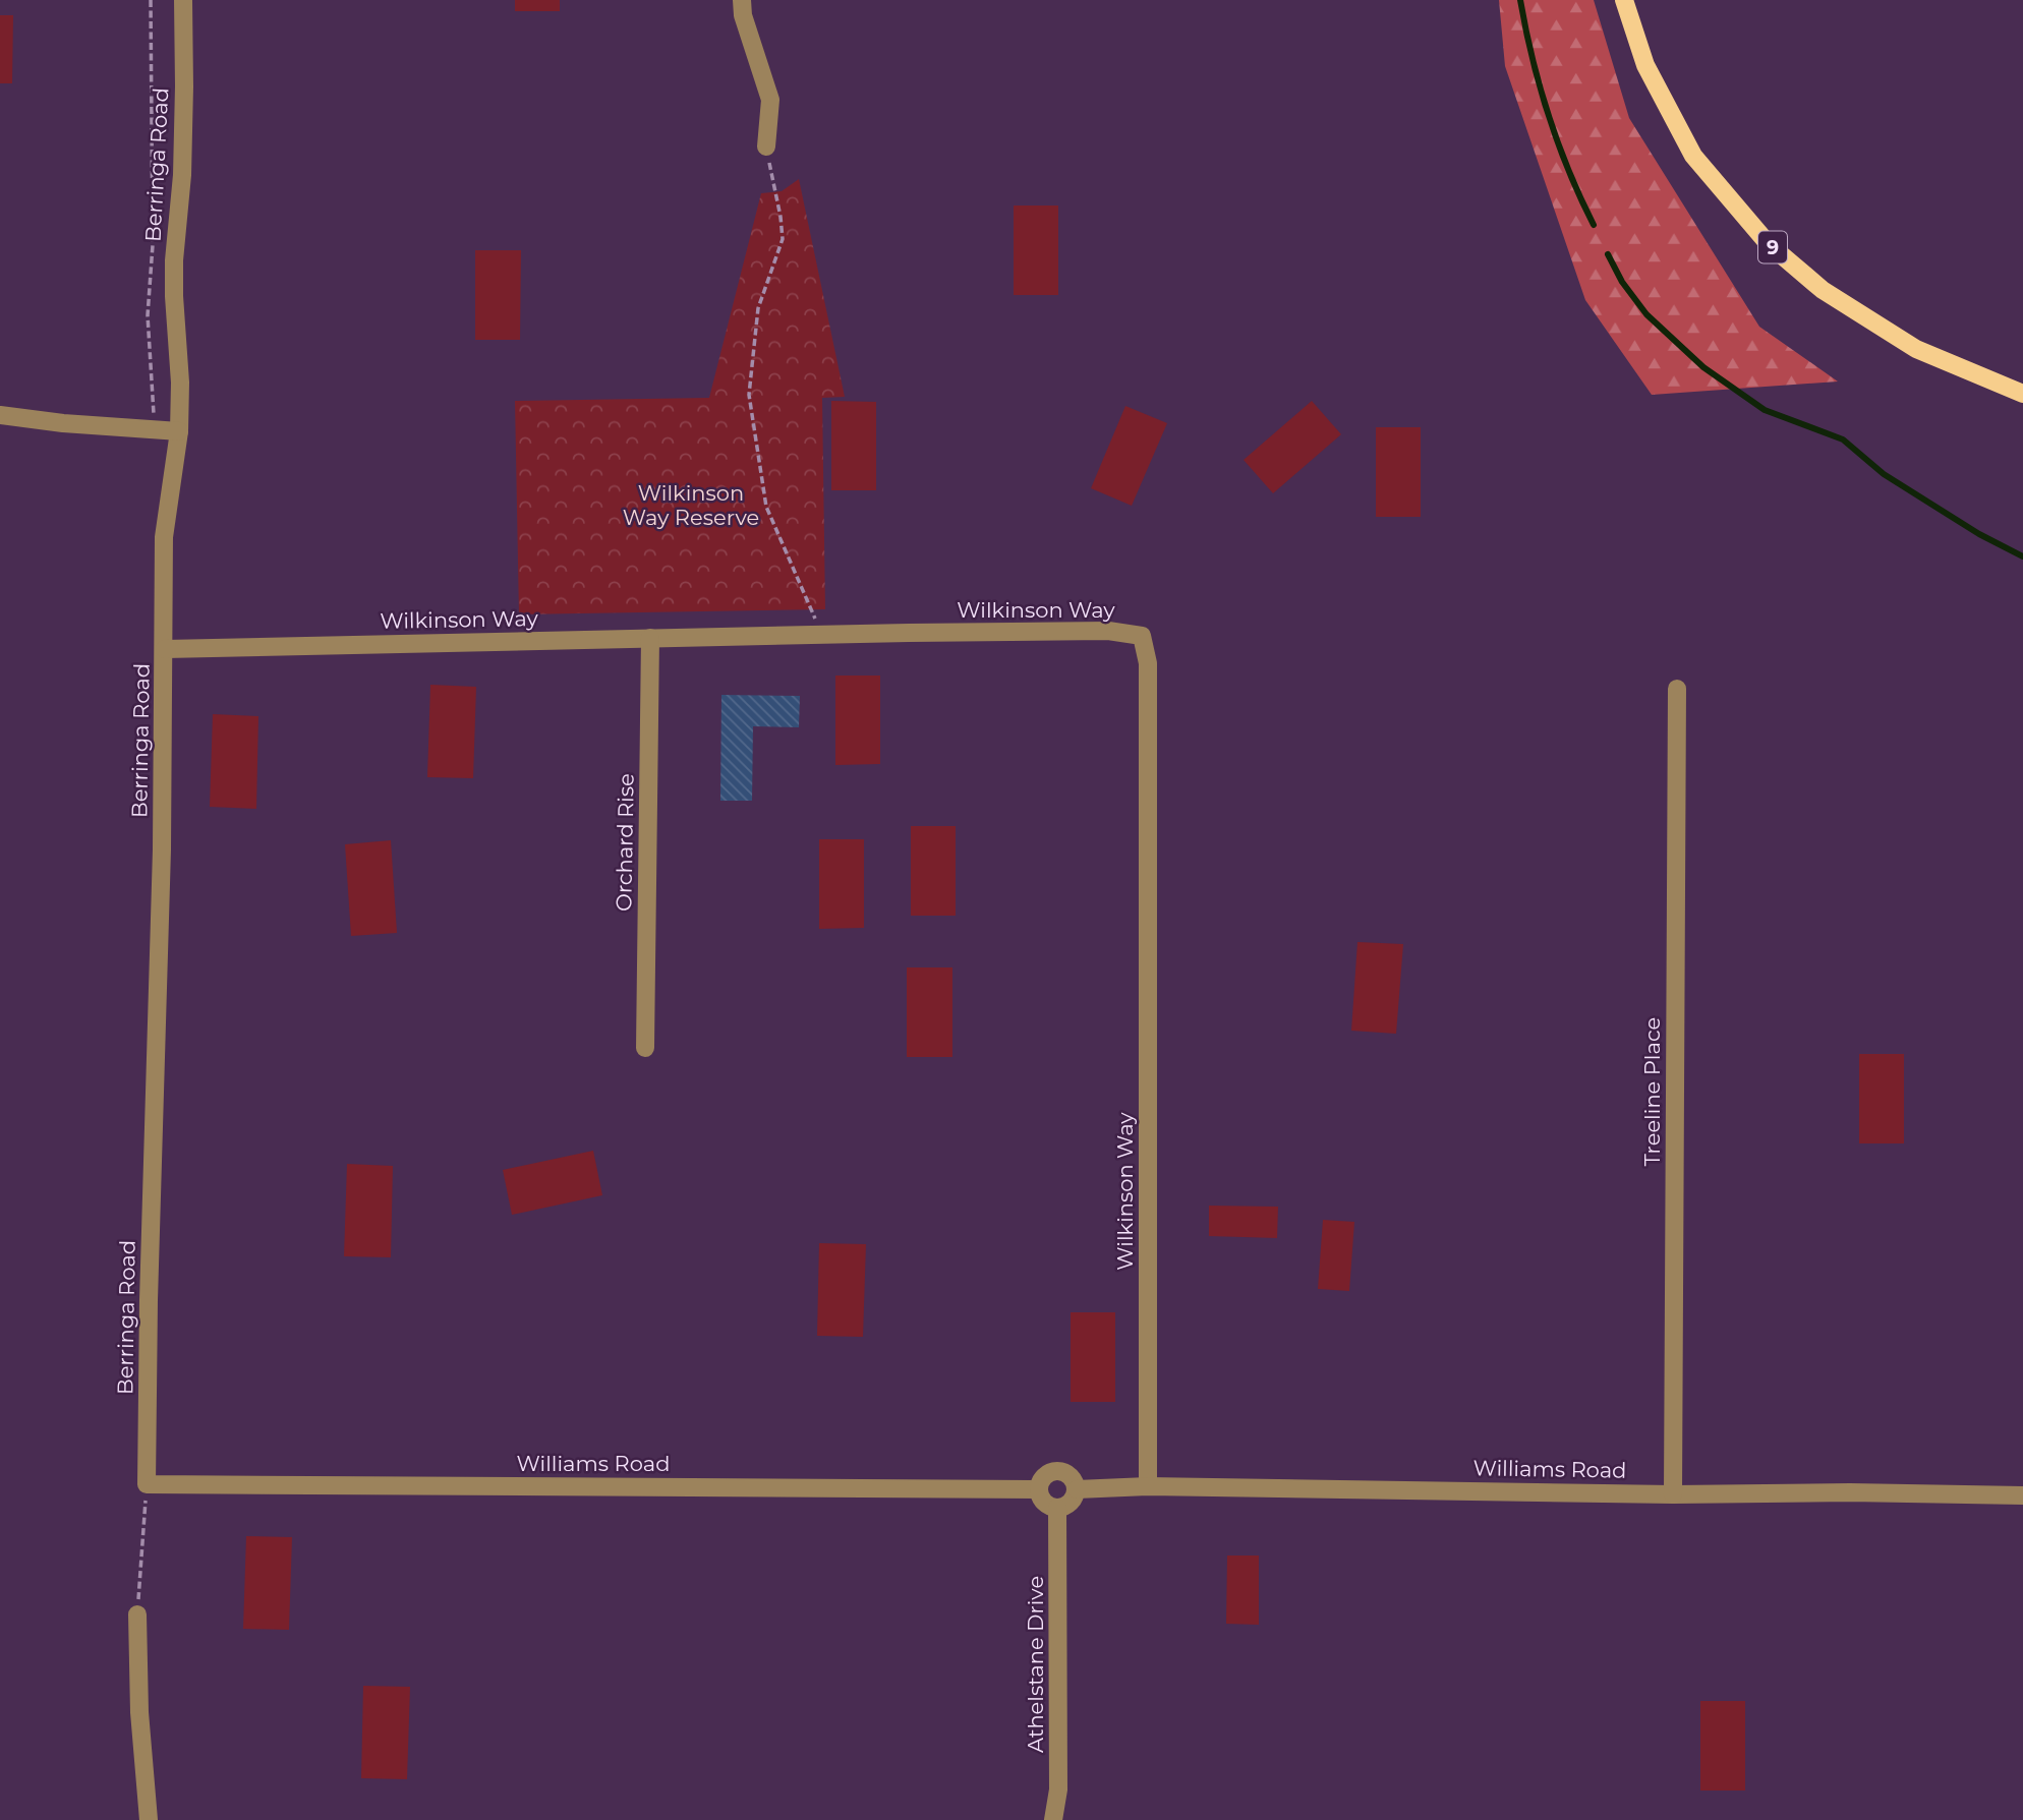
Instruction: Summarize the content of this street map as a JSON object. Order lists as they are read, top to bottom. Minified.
{"streets":{"main road":["9"],"street":["Berringa Road","Wilkinson Way","Orchard Rise","Treeline Place","Williams Road","Athelstane Drive"]},"crossings":[["Berringa Road","Wilkinson Way"],["Berringa Road","Williams Road"],["Wilkinson Way","Orchard Rise"],["Wilkinson Way","Williams Road"],["Treeline Place","Williams Road"],["Williams Road","Athelstane Drive"]],"parks":["Wilkinson Way Reserve"]}
